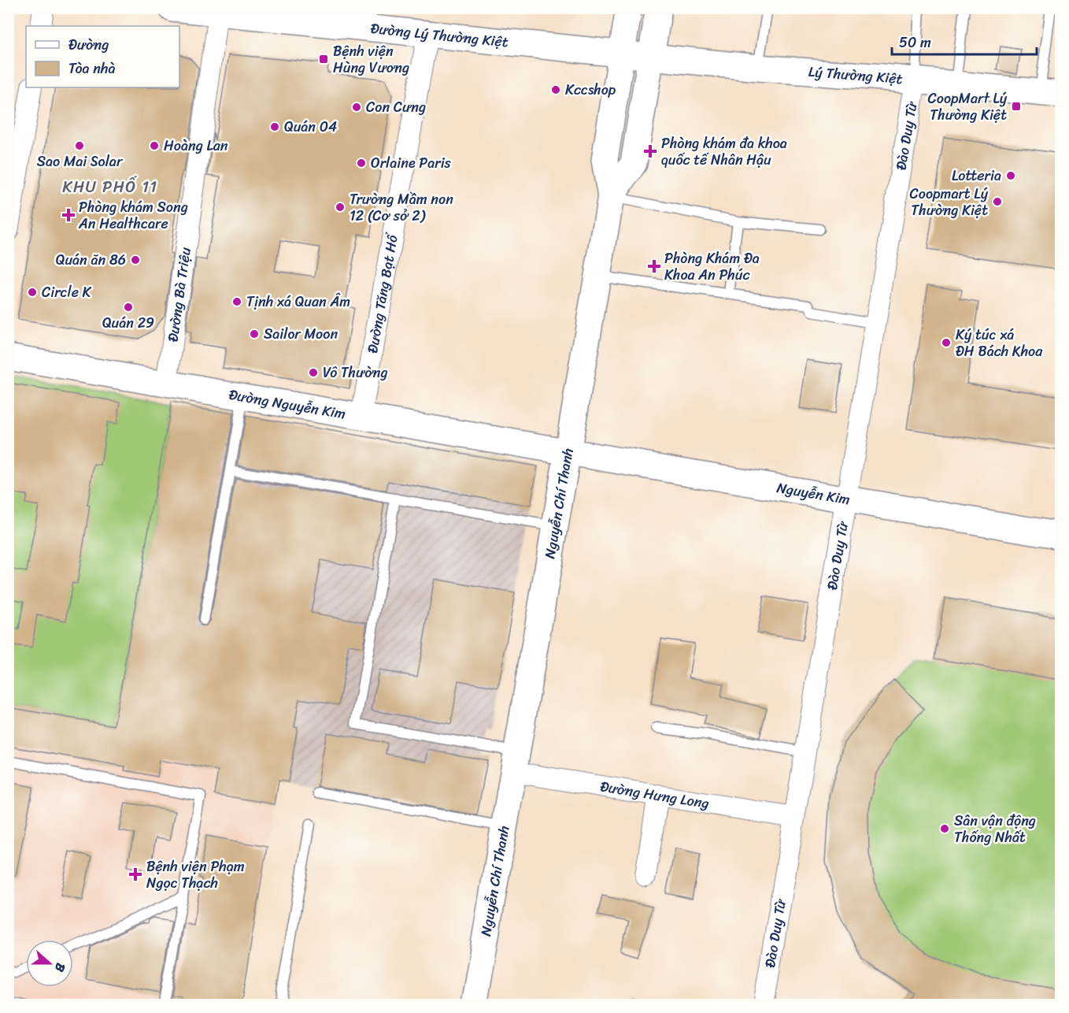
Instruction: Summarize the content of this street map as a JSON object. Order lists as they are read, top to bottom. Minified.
{"streets":{"main road":["Đường Lý Thường Kiệt","Lý Thường Kiệt","Đường Nguyễn Kim","Nguyễn Kim","Nguyễn Chí Thanh"],"street":["Đào Duy Từ","Đường Bà Triệu","Đường Tăng Bạt Hổ","Đường Hưng Long"]},"crossings":[["Đường Lý Thường Kiệt","Lý Thường Kiệt"],["Đường Lý Thường Kiệt","Đường Bà Triệu"],["Đường Lý Thường Kiệt","Đường Tăng Bạt Hổ"],["Đường Lý Thường Kiệt","Nguyễn Chí Thanh"],["Lý Thường Kiệt","Đào Duy Từ"],["Lý Thường Kiệt","Nguyễn Chí Thanh"],["Đào Duy Từ","Nguyễn Kim"],["Đào Duy Từ","Đường Hưng Long"],["Đường Bà Triệu","Đường Nguyễn Kim"],["Đường Tăng Bạt Hổ","Đường Nguyễn Kim"],["Đường Nguyễn Kim","Nguyễn Kim"],["Đường Nguyễn Kim","Nguyễn Chí Thanh"],["Nguyễn Kim","Nguyễn Chí Thanh"],["Nguyễn Chí Thanh","Đường Hưng Long"]],"districts":["KHU PHỐ 11"],"places":{"transit":["Bệnh viện Hùng Vương","CoopMart Lý Thường Kiệt"],"other":["Kccshop","Con Cưng","Quán 04","Sao Mai Solar","Hoàng Lan","Orlaine Paris","Lotteria","Coopmart Lý Thường Kiệt","Trường Mầm non 12 (Cơ sở 2)","Quán ăn 86","Circle K","Tịnh xá Quan Âm","Quán 29","Sailor Moon","Ký túc xá ĐH Bách Khoa","Vô Thường","Sân vận động Thống Nhất"],"health":["Phòng khám đa khoa quốc tế Nhân Hậu","Phòng khám Song An Healthcare","Phòng Khám Đa Khoa An Phúc","Bệnh viện Phạm Ngọc Thạch"]},"legend":["Đường","Tòa nhà"],"scale_bar":"50 m","north":"right"}
